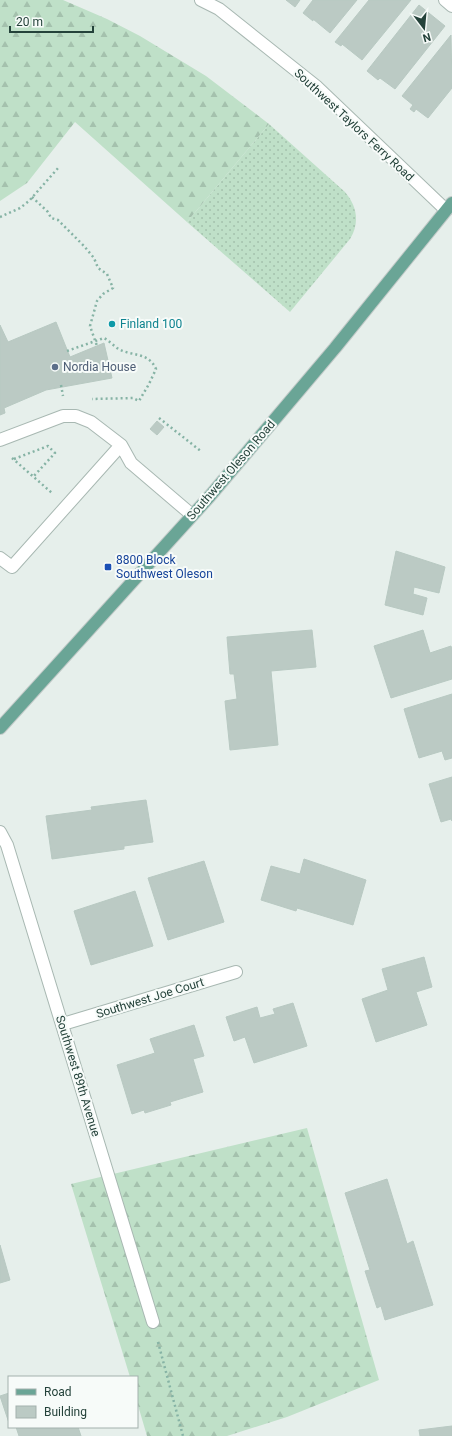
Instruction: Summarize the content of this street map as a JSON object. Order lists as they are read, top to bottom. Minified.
{"streets":{"main road":["Southwest Oleson Road"],"street":["Southwest Taylors Ferry Road","Southwest Joe Court","Southwest 89th Avenue"]},"crossings":[["Southwest Taylors Ferry Road","Southwest Oleson Road"],["Southwest Joe Court","Southwest 89th Avenue"]],"places":{"other":["Finland 100","Nordia House"],"transit":["8800 Block Southwest Oleson"]},"legend":["Road","Building"],"scale_bar":"20 m","north":"bottom"}
